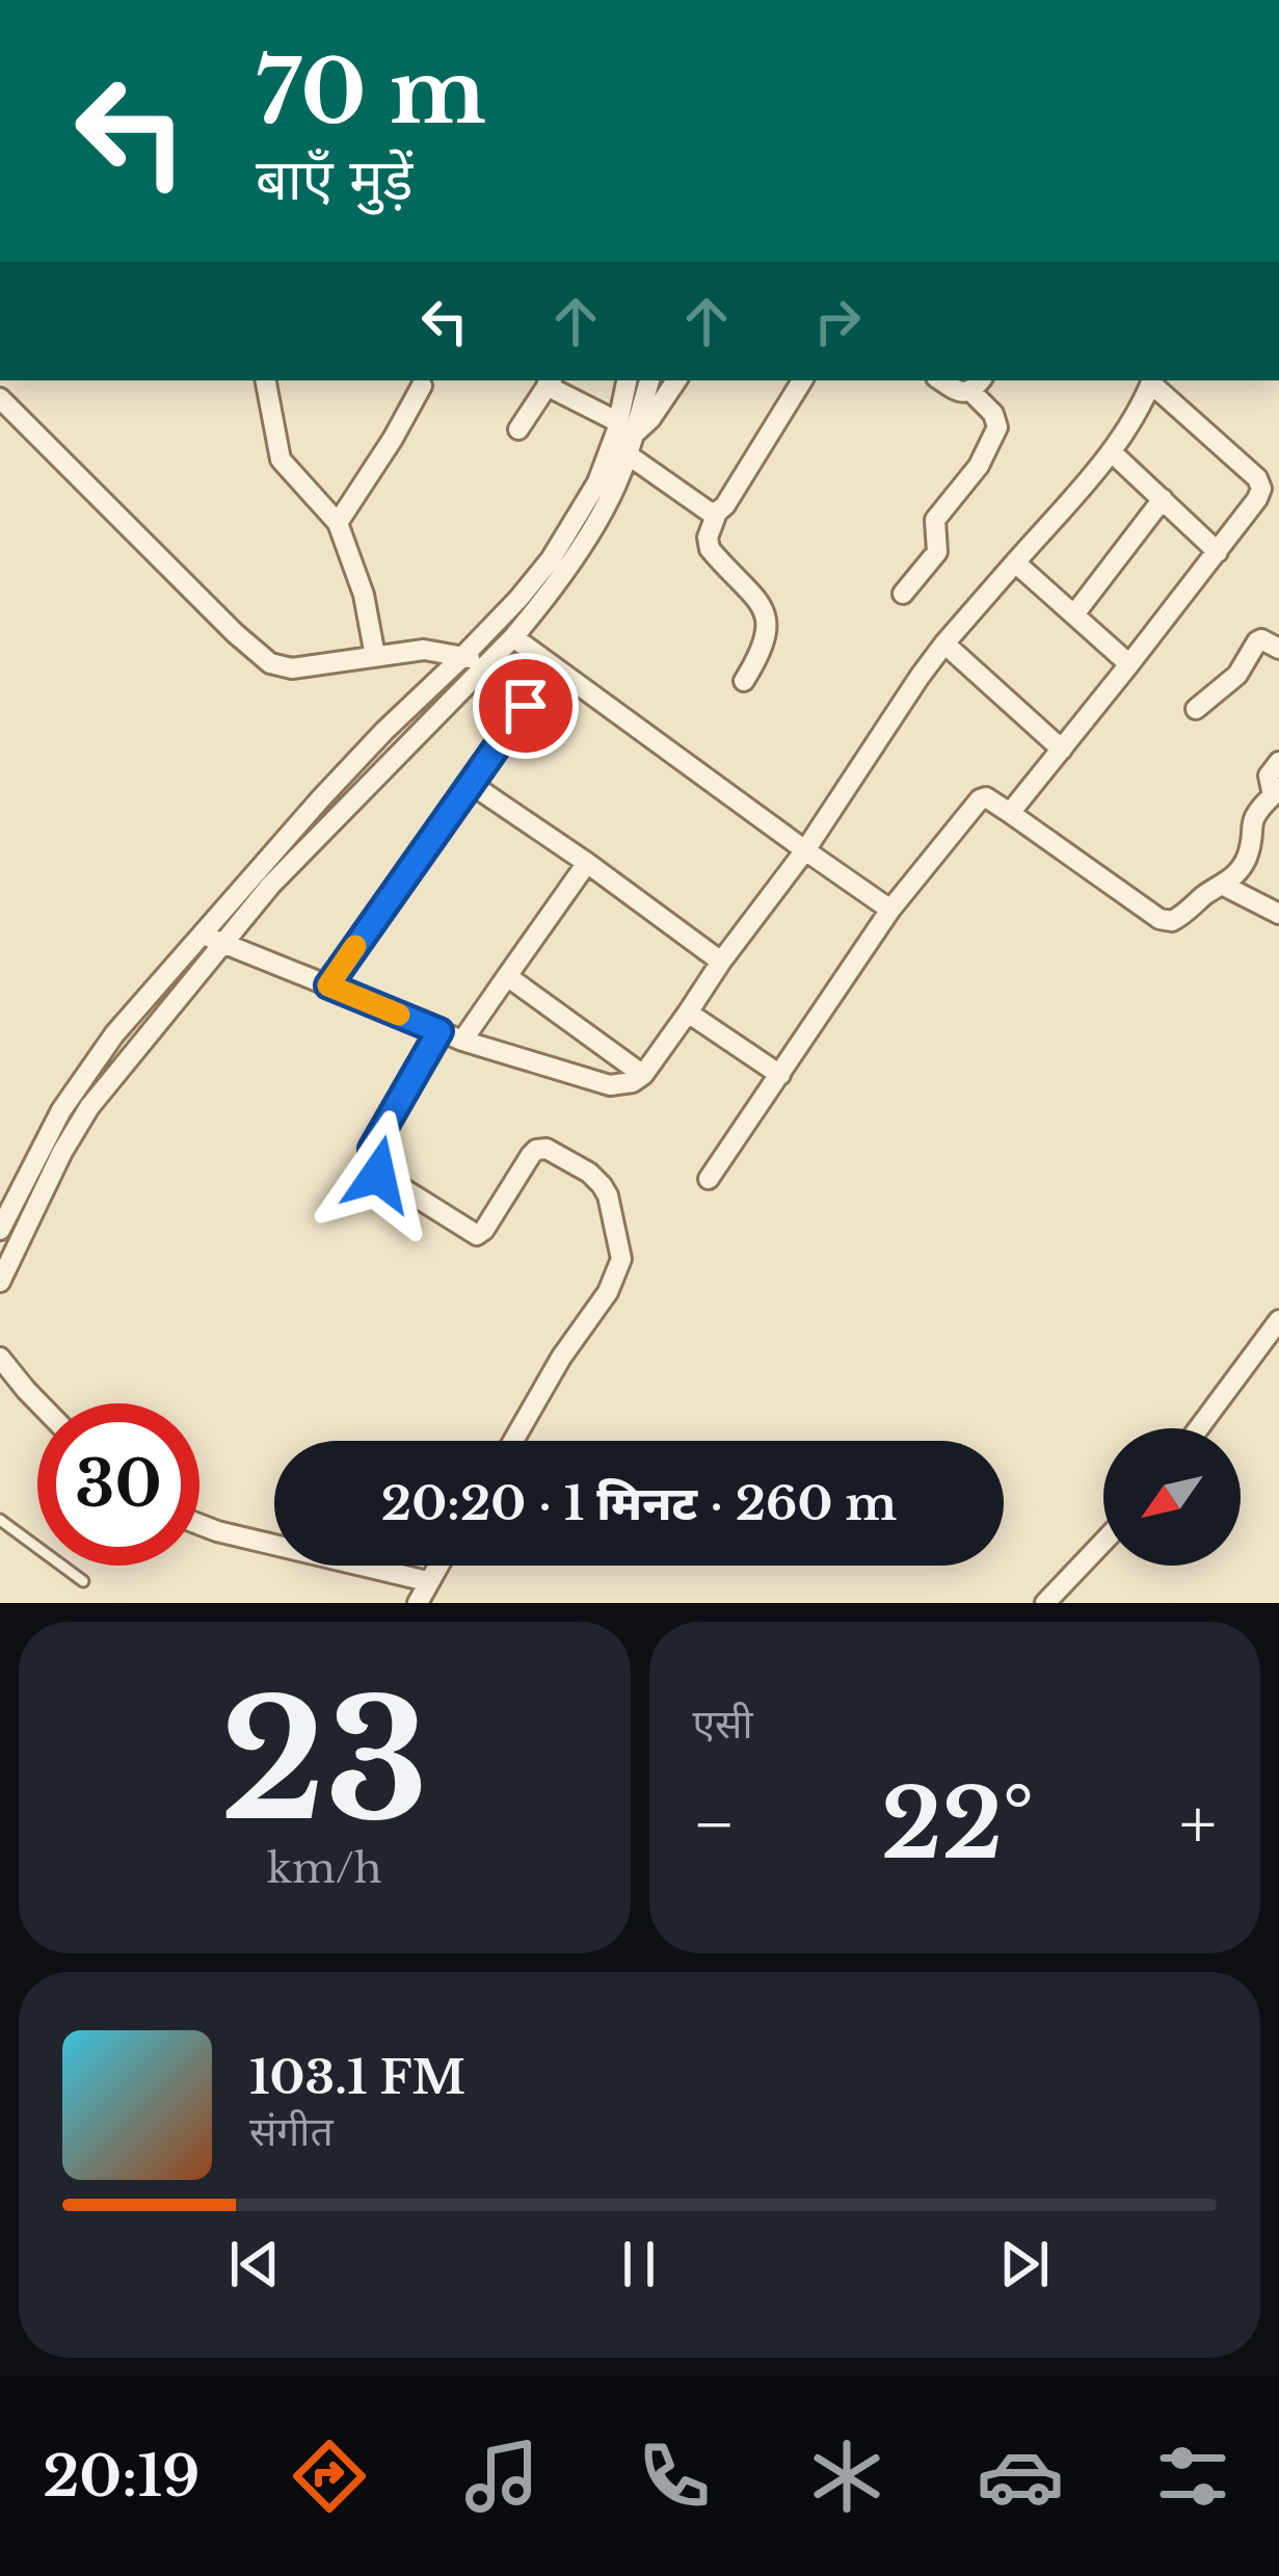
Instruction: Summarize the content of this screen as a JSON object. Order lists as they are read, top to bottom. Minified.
{"north":"bottom left","page":{"turn":["70 m","बाएँ मुड़ें"],"limit":"30","trip":"20:20 · 1 मिनट · 260 m","tile":[["23","km/h"],"एसी"],"heat":["−","22°","+"],"song":["103.1 FM","संगीत"],"tabs":"20:19"}}
